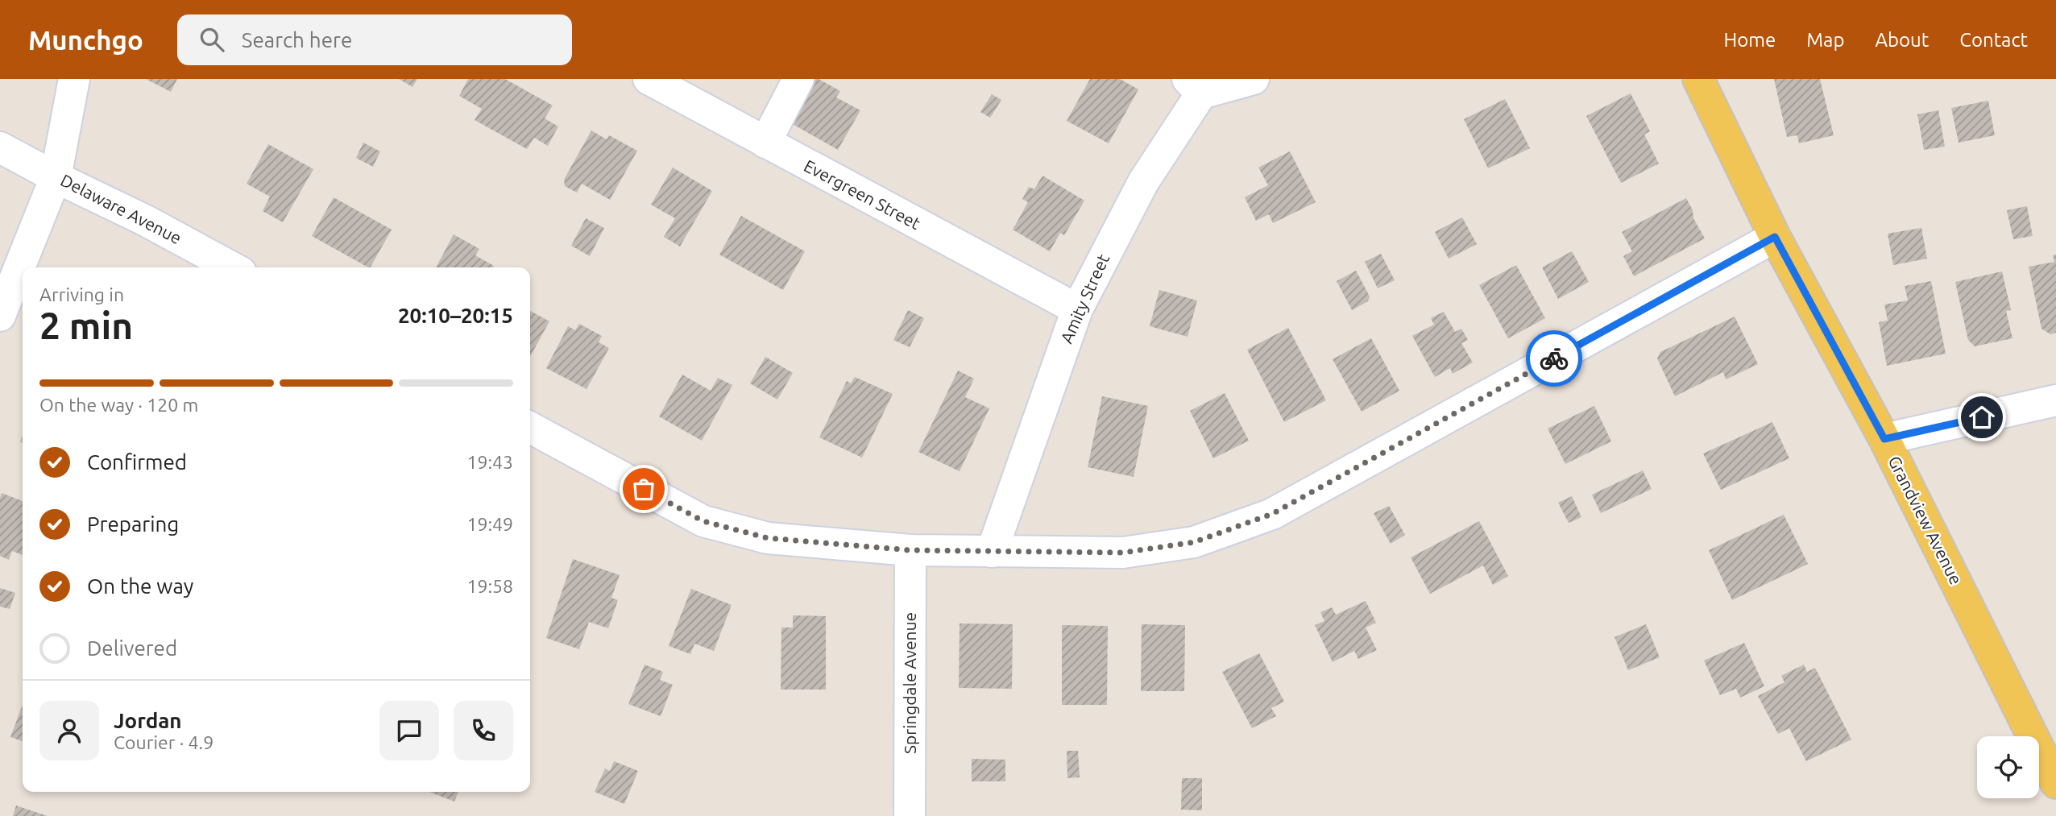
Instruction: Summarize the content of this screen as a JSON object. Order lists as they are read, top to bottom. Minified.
{"streets":{"main road":["Grandview Avenue"],"street":["Evergreen Street","Delaware Avenue","Amity Street","Springdale Avenue"]},"crossings":[["Evergreen Street","Amity Street"]],"page":{"header":"Munchgo","search":"Search here","nav":["Home","Map","About","Contact"],"heading":["2 min","Arriving in","20:10–20:15"],"panel":["Jordan","Courier · 4.9"],"bar":"On the way · 120 m","list":[["Confirmed","19:43"],["Preparing","19:49"],["On the way","19:58"],"Delivered"]}}
